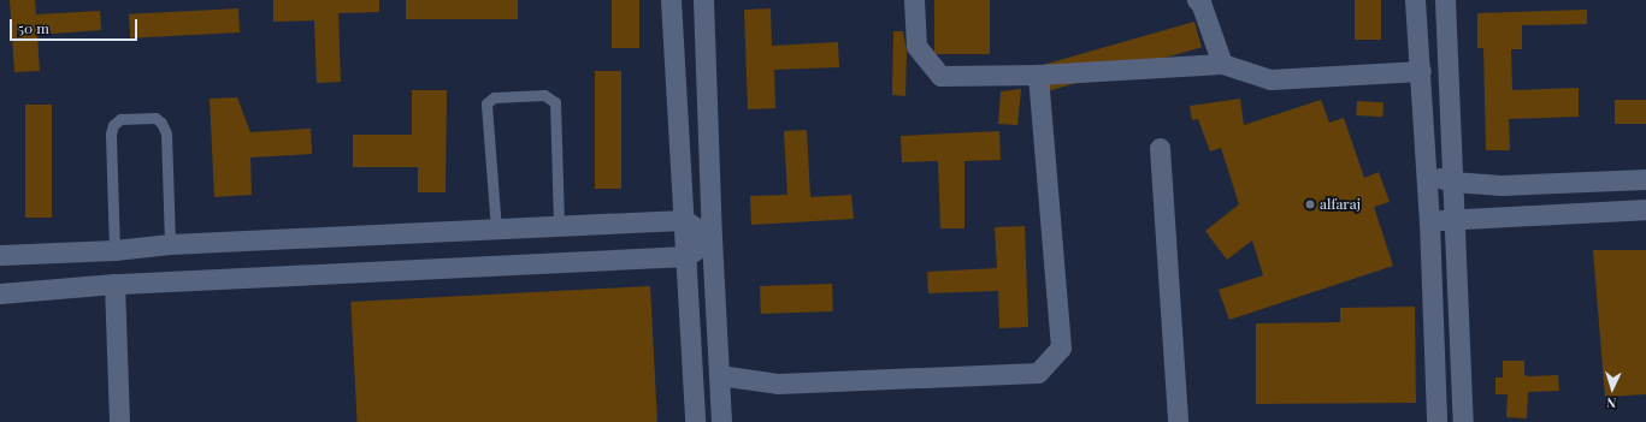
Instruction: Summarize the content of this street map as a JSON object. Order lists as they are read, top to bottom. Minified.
{"places":["alfaraj"],"scale_bar":"50 m","north":"bottom"}
